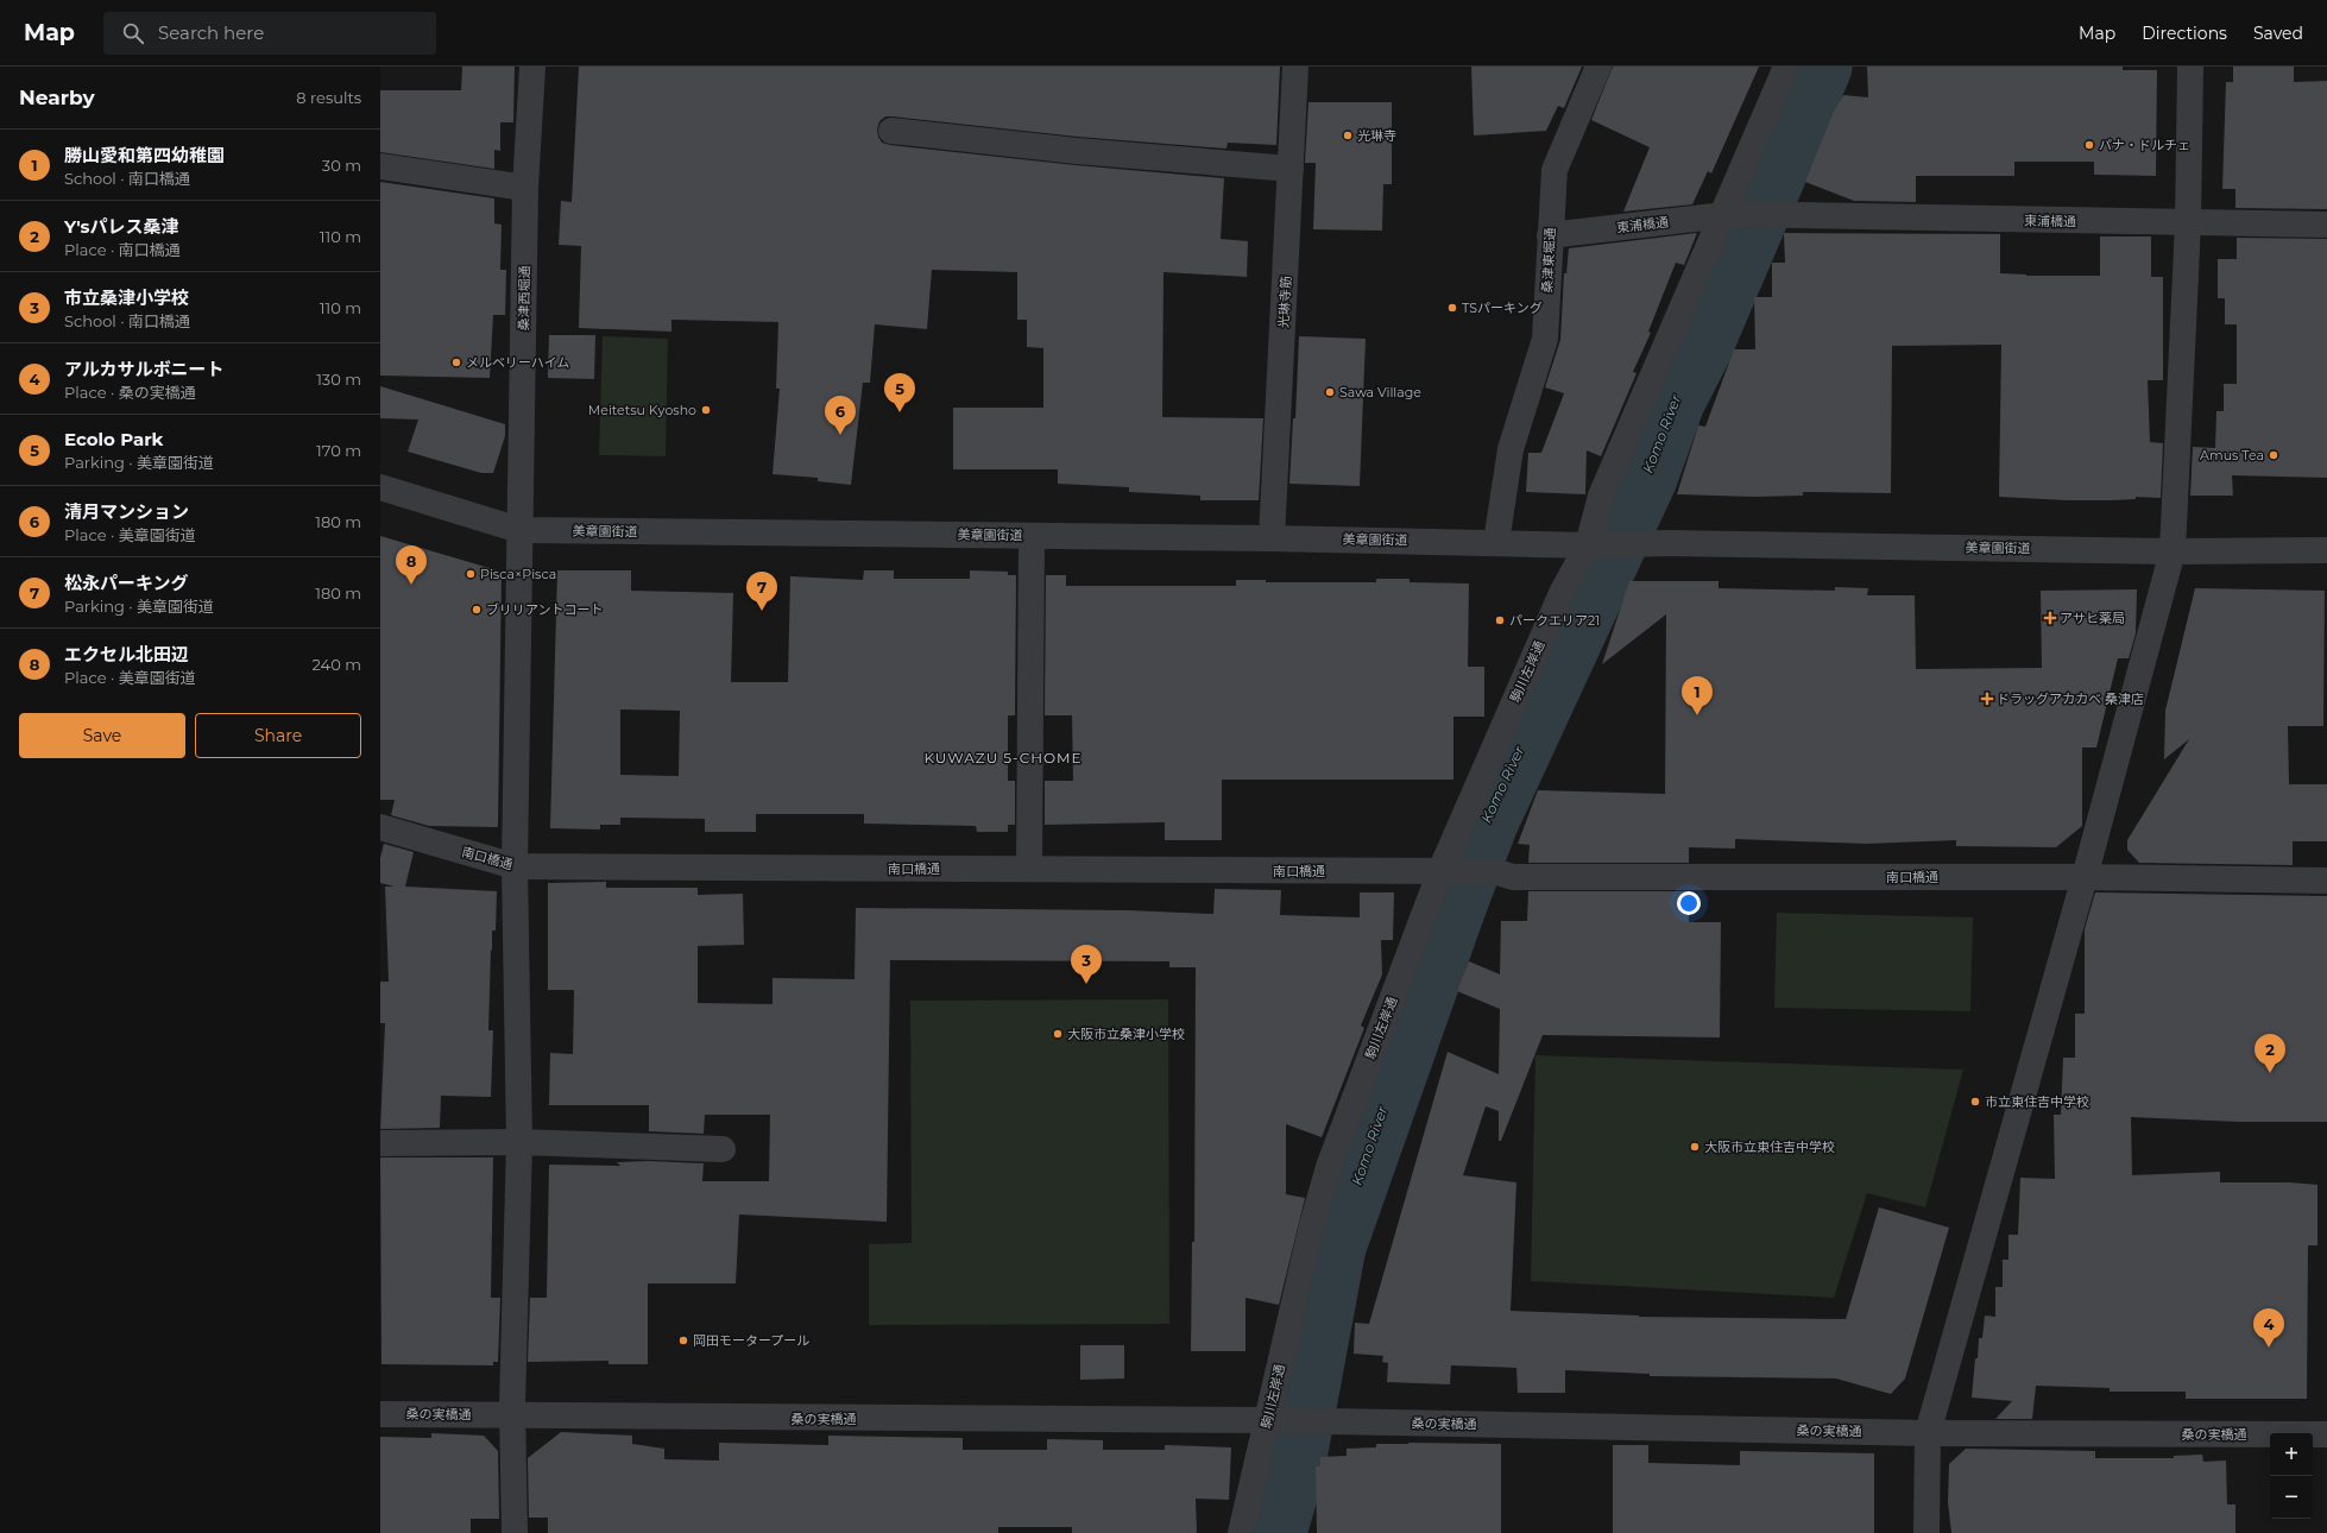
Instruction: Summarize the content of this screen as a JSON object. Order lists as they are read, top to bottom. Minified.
{"streets":{"street":["東浦橋通","桑津東堀通","桑津西堀通","光琳寺筋","美章園街道","駒川左岸通","南口橋通","桑の実橋通"]},"crossings":[["東浦橋通","桑津東堀通"],["東浦橋通","駒川左岸通"],["桑津東堀通","美章園街道"],["桑津西堀通","美章園街道"],["桑津西堀通","南口橋通"],["桑津西堀通","桑の実橋通"],["光琳寺筋","美章園街道"],["美章園街道","駒川左岸通"],["駒川左岸通","南口橋通"],["駒川左岸通","桑の実橋通"]],"districts":["KUWAZU 5-CHOME"],"water":["Komo River"],"places":{"other":["光琳寺","パナ・ドルチェ","TSパーキング","メルベリーハイム","Sawa Village","Meitetsu Kyosho","Amus Tea","Pisca×Pisca","ブリリアントコート","パークエリア21","大阪市立桑津小学校","市立東住吉中学校","大阪市立東住吉中学校","岡田モータープール"],"health":["アサヒ薬局","ドラッグアカカベ 桑津店"]},"page":{"header":"Map","search":"Search here","nav":["Map","Directions","Saved"],"heading":["Nearby","8 results"],"list":[{"mark":"1","name":"勝山愛和第四幼稚園","note":"School · 南口橋通","value":"30 m"},{"mark":"2","name":"Y'sパレス桑津","note":"Place · 南口橋通","value":"110 m"},{"mark":"3","name":"市立桑津小学校","note":"School · 南口橋通","value":"110 m"},{"mark":"4","name":"アルカサルボニート","note":"Place · 桑の実橋通","value":"130 m"},{"mark":"5","name":"Ecolo Park","note":"Parking · 美章園街道","value":"170 m"},{"mark":"6","name":"清月マンション","note":"Place · 美章園街道","value":"180 m"},{"mark":"7","name":"松永パーキング","note":"Parking · 美章園街道","value":"180 m"},{"mark":"8","name":"エクセル北田辺","note":"Place · 美章園街道","value":"240 m"}],"pins":["5","6","8","7","1","3","2","4"],"buttons":["Save","Share"],"map_buttons":["+","−"]}}
